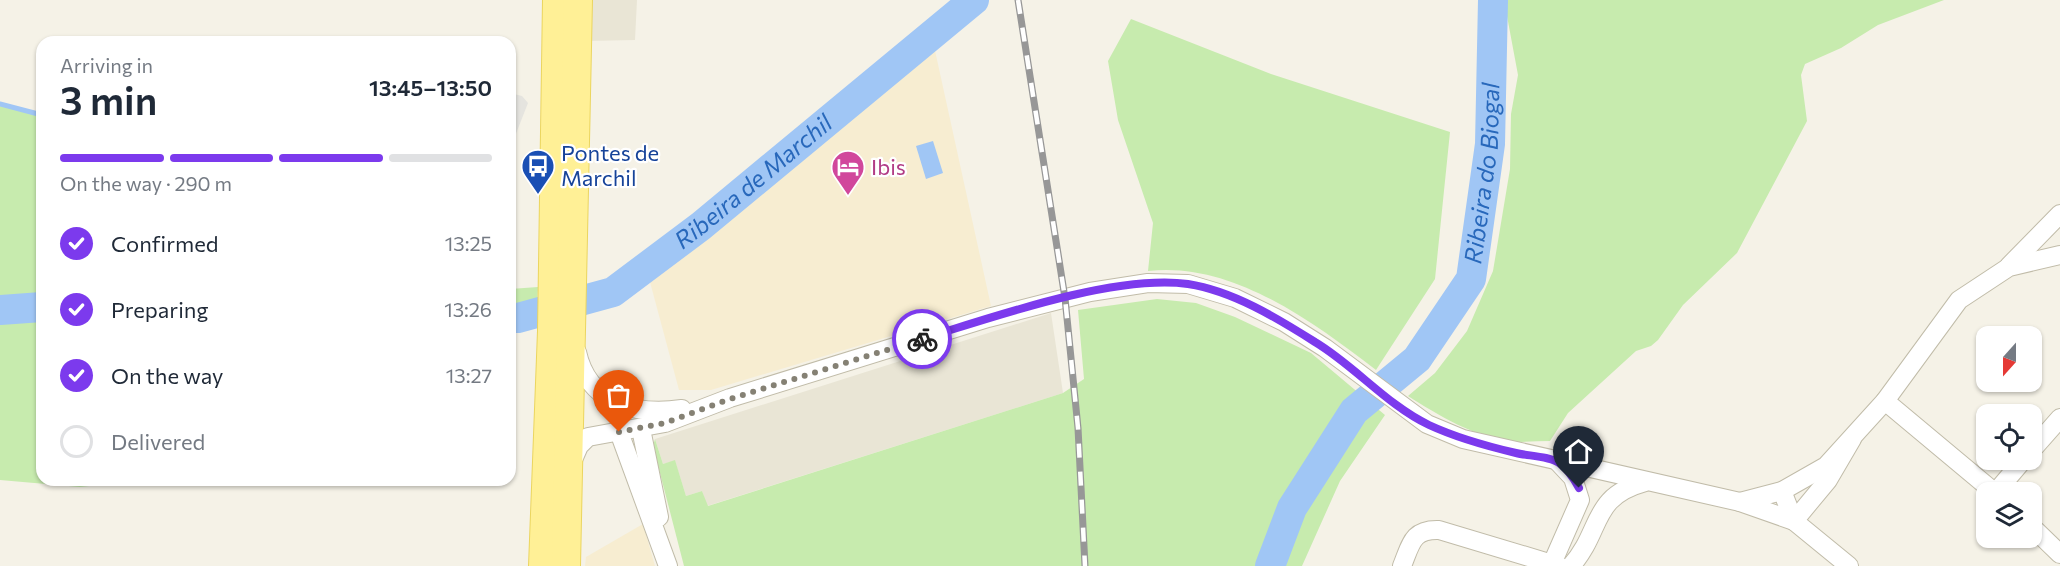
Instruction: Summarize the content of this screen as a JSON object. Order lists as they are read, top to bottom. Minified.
{"water":["Ribeira do Biogal","Ribeira de Marchil"],"places":{"bus stop":["Pontes de Marchil"],"hotel":["Ibis"]},"north":"bottom","page":{"heading":["3 min","Arriving in","13:45–13:50"],"bar":"On the way · 290 m","list":[["Confirmed","13:25"],["Preparing","13:26"],["On the way","13:27"],"Delivered"]}}
